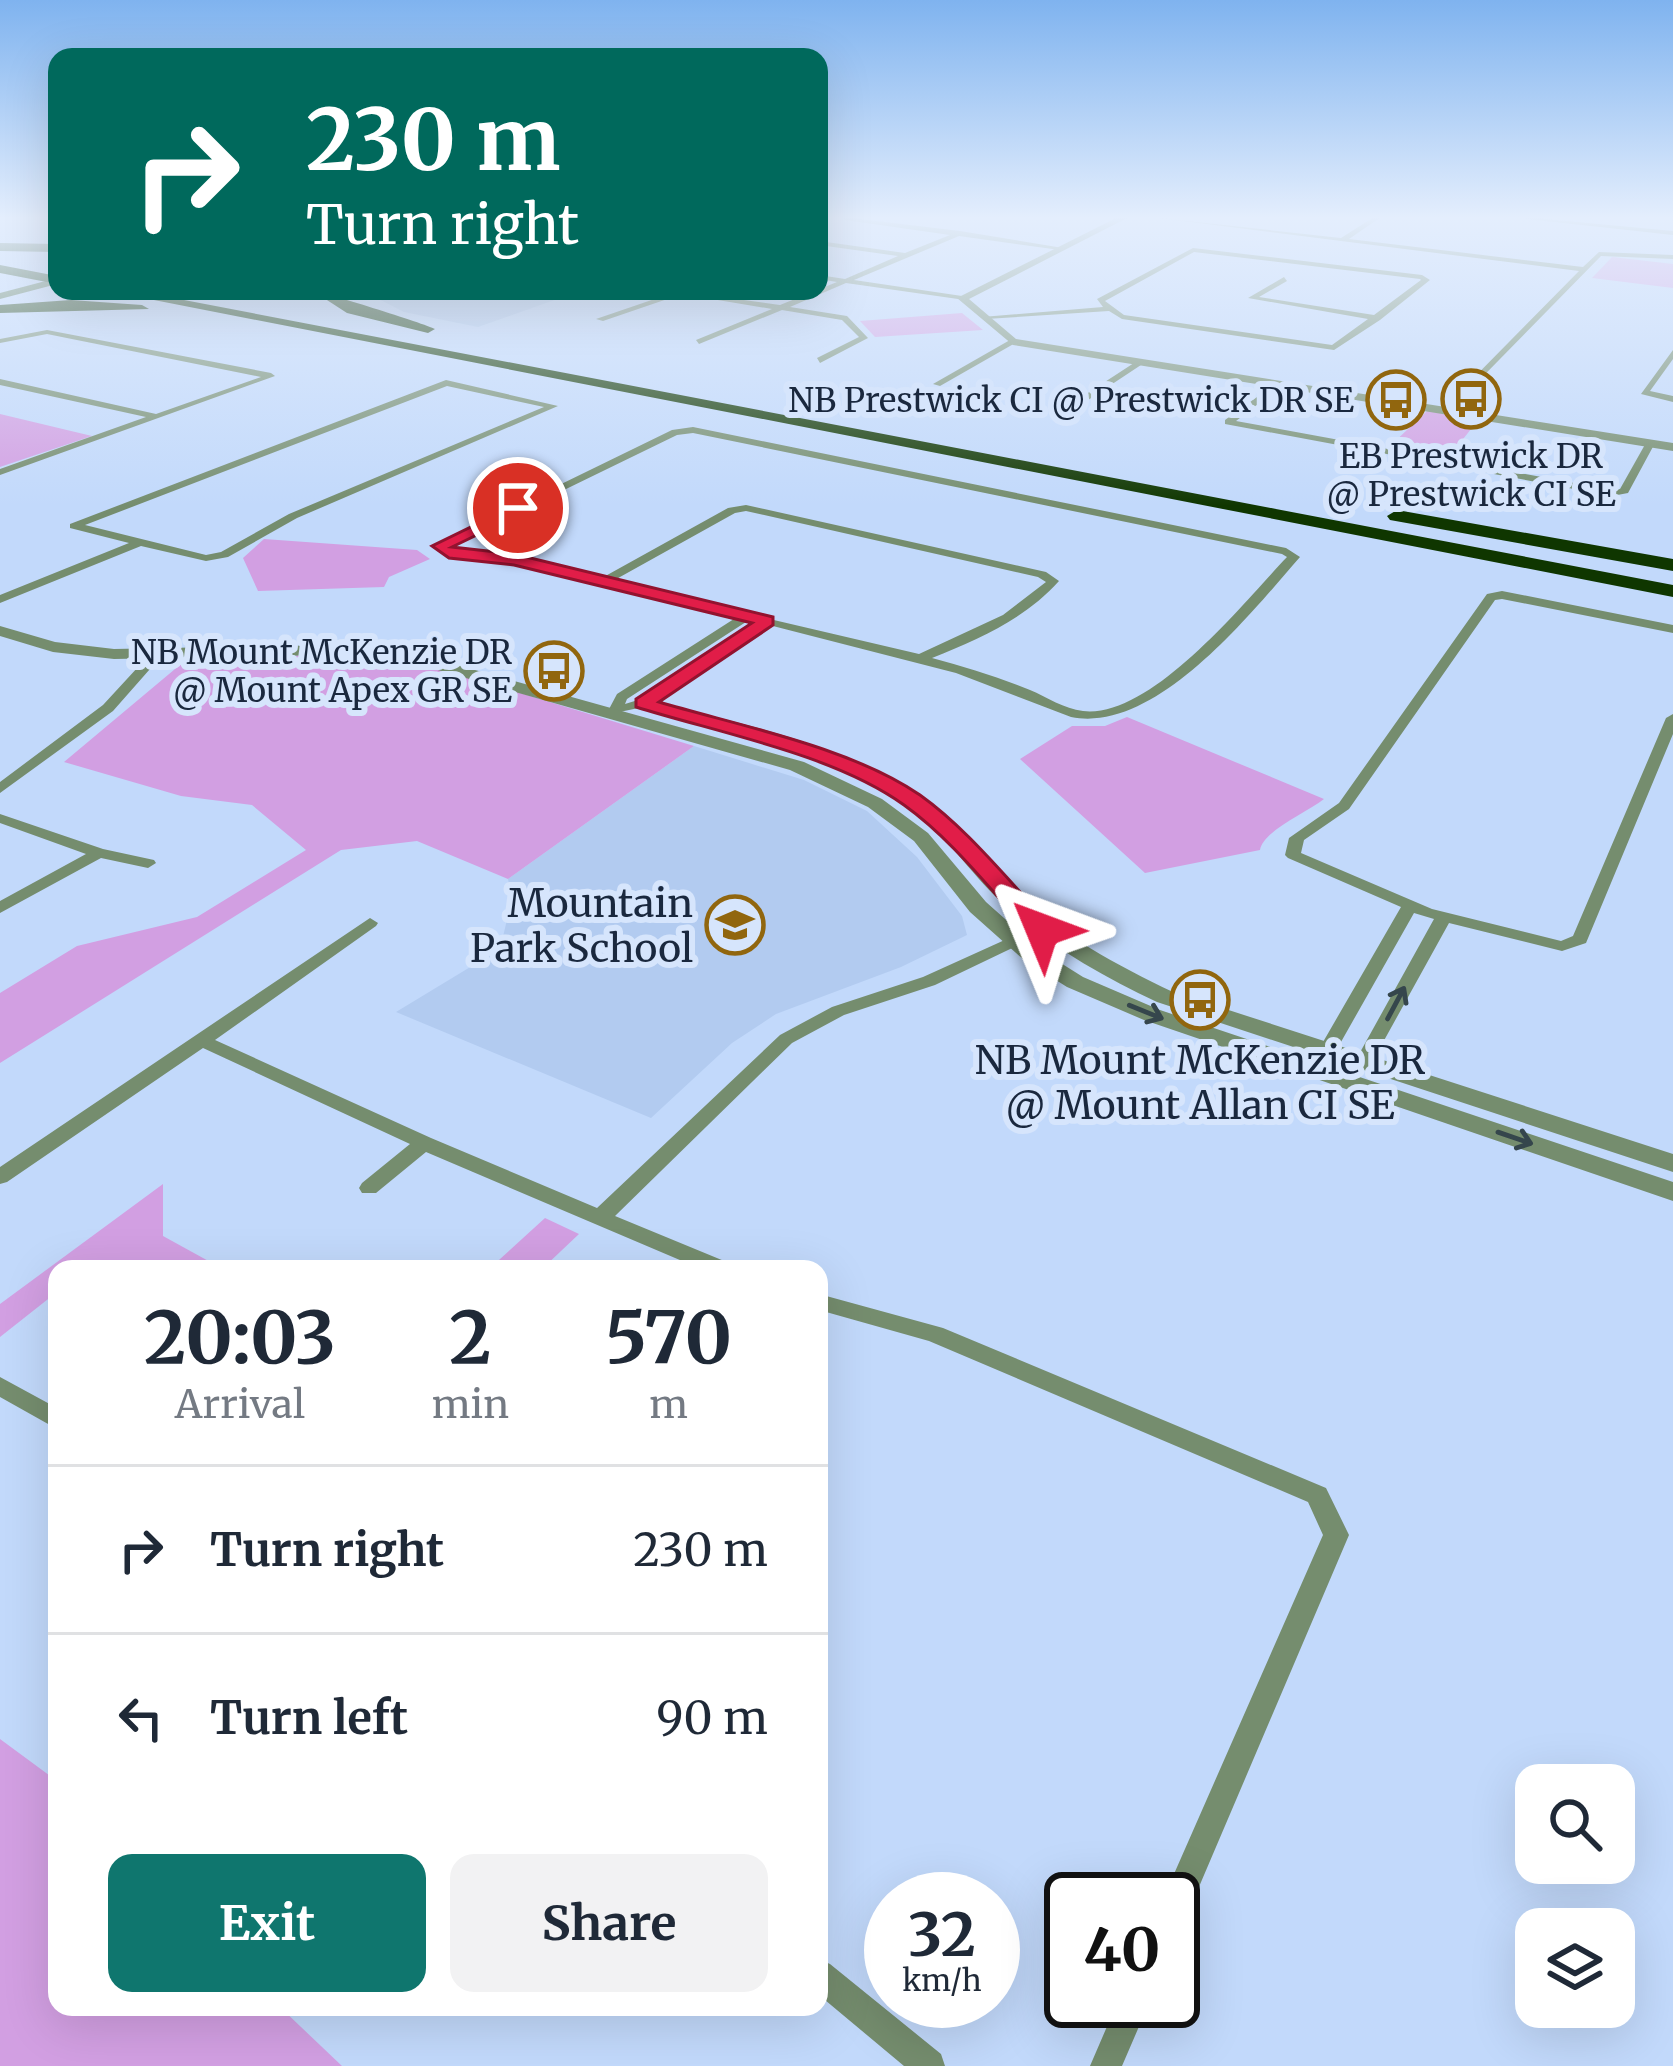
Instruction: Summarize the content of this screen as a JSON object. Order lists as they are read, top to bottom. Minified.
{"places":{"bus stop":["EB Prestwick DR @ Prestwick CI SE","NB Prestwick CI @ Prestwick DR SE","NB Mount McKenzie DR @ Mount Apex GR SE","NB Mount McKenzie DR @ Mount Allan CI SE"],"school or university":["Mountain Park School"]},"page":{"turn":["230 m","Turn right"],"eta":["20:03","Arrival","2","min","570","m"],"list":[{"name":"Turn right","value":"230 m"},{"name":"Turn left","value":"90 m"}],"buttons":["Exit","Share"],"speed":"32 km/h","limit":"40"}}
